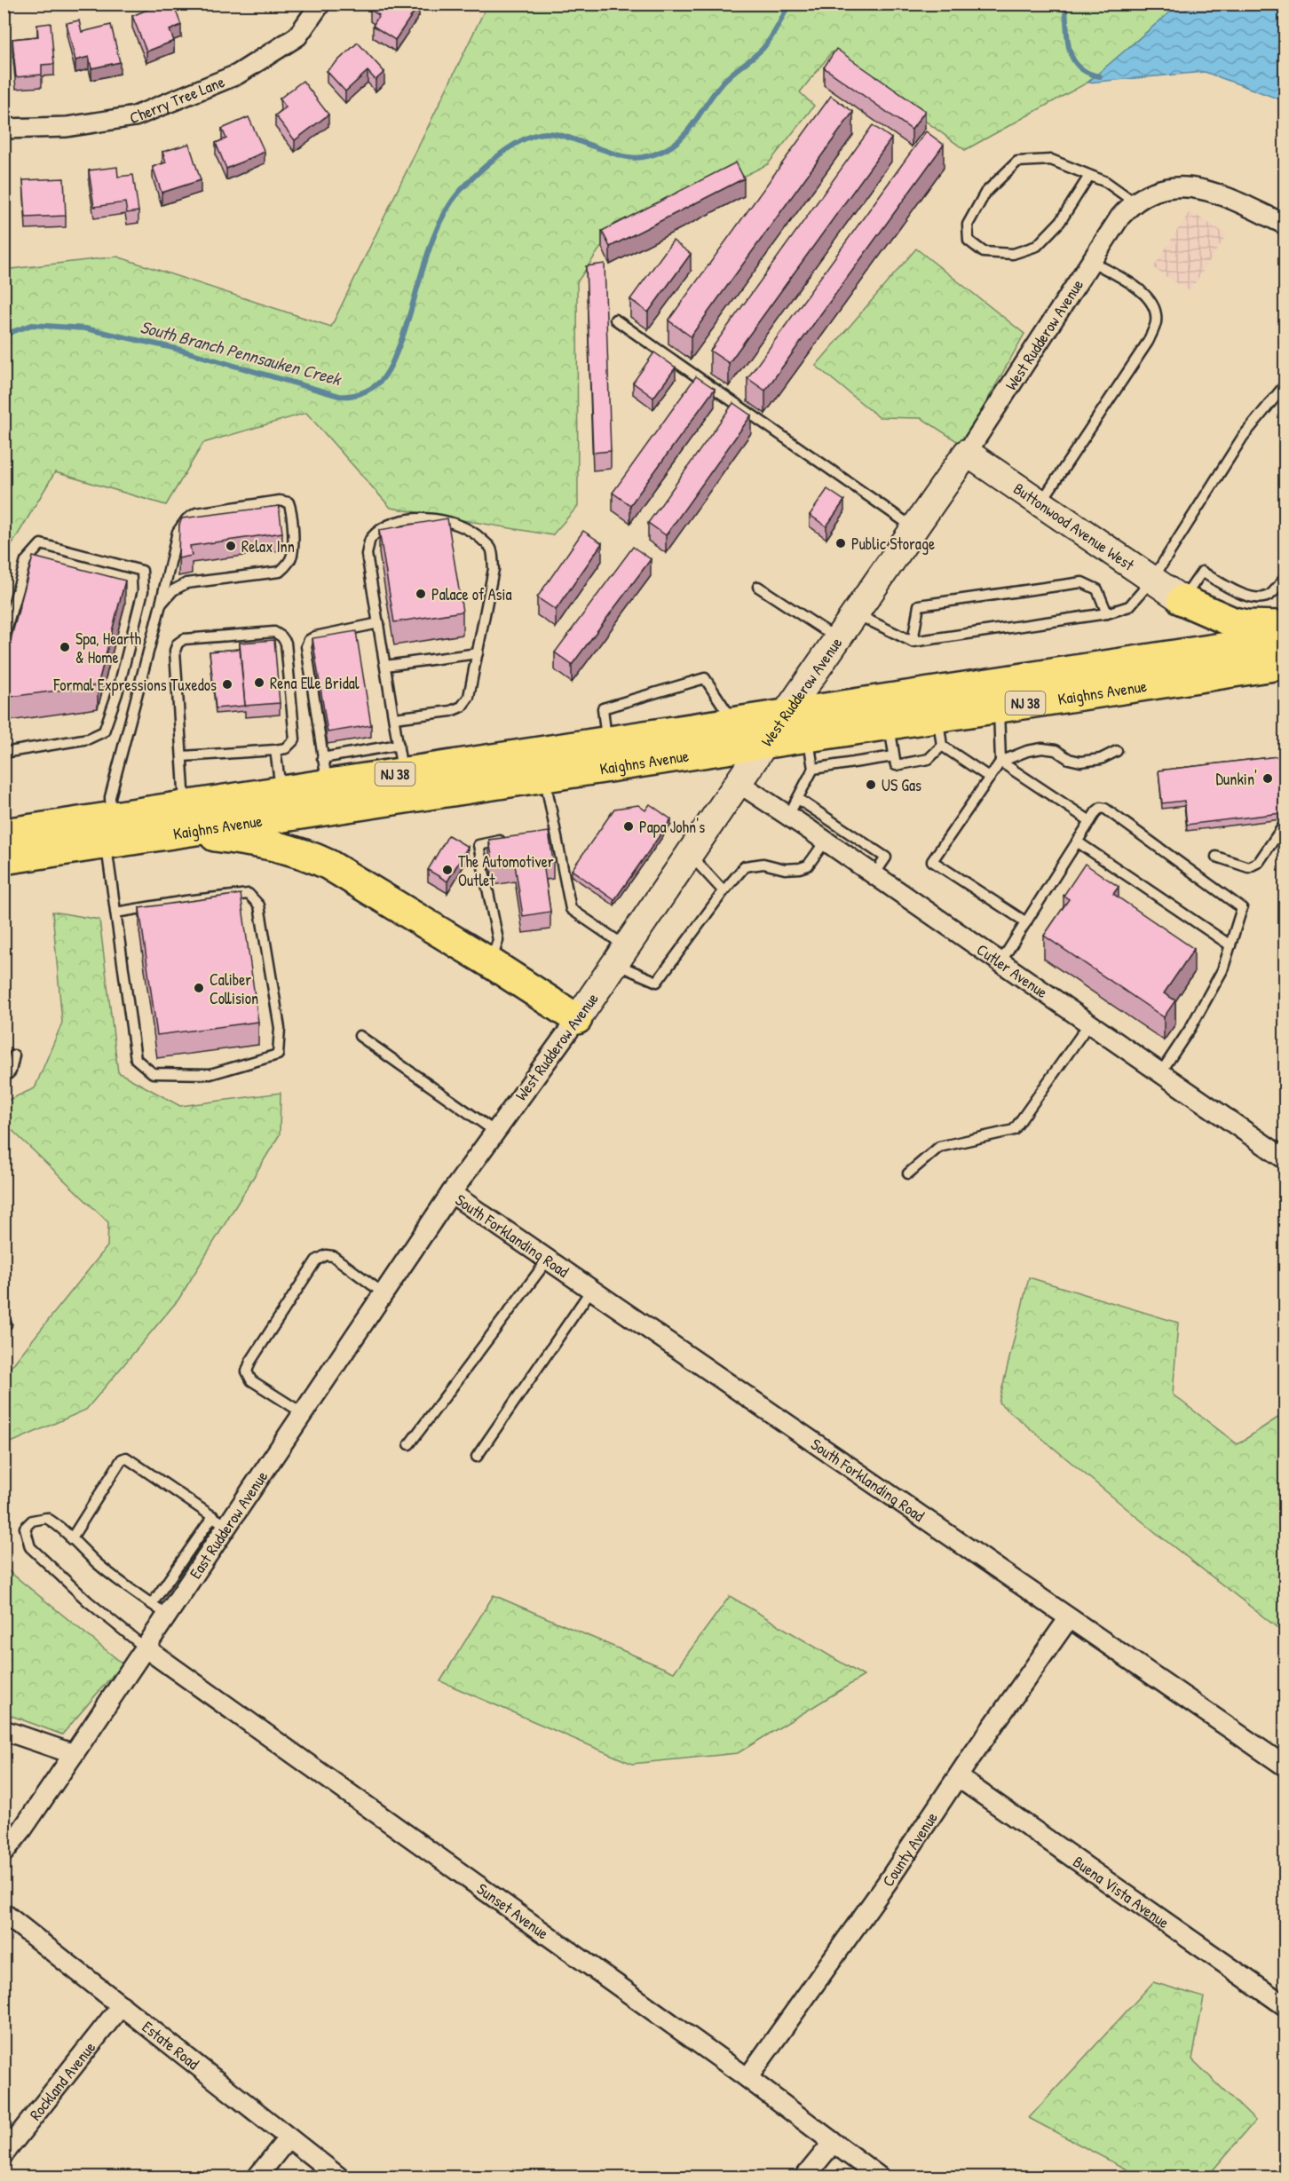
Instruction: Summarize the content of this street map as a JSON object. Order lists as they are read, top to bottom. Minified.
{"streets":{"highway":["Kaighns Avenue","NJ 38"],"street":["Cherry Tree Lane","West Rudderow Avenue","Buttonwood Avenue West","Cutler Avenue","South Forklanding Road","East Rudderow Avenue","County Avenue","Buena Vista Avenue","Sunset Avenue","Estate Road","Rockland Avenue"]},"crossings":[["West Rudderow Avenue","Buttonwood Avenue West"],["West Rudderow Avenue","Kaighns Avenue"],["West Rudderow Avenue","Cutler Avenue"],["West Rudderow Avenue","South Forklanding Road"],["West Rudderow Avenue","East Rudderow Avenue"],["South Forklanding Road","East Rudderow Avenue"],["South Forklanding Road","County Avenue"],["East Rudderow Avenue","Sunset Avenue"],["County Avenue","Buena Vista Avenue"],["County Avenue","Sunset Avenue"],["Estate Road","Rockland Avenue"]],"water":["South Branch Pennsauken Creek"],"places":["Public Storage","Relax Inn","Palace of Asia","Spa, Hearth & Home","Rena Elle Bridal","Formal Expressions Tuxedos","Dunkin'","US Gas","Papa John's","The Automotiver Outlet","Caliber Collision"]}
